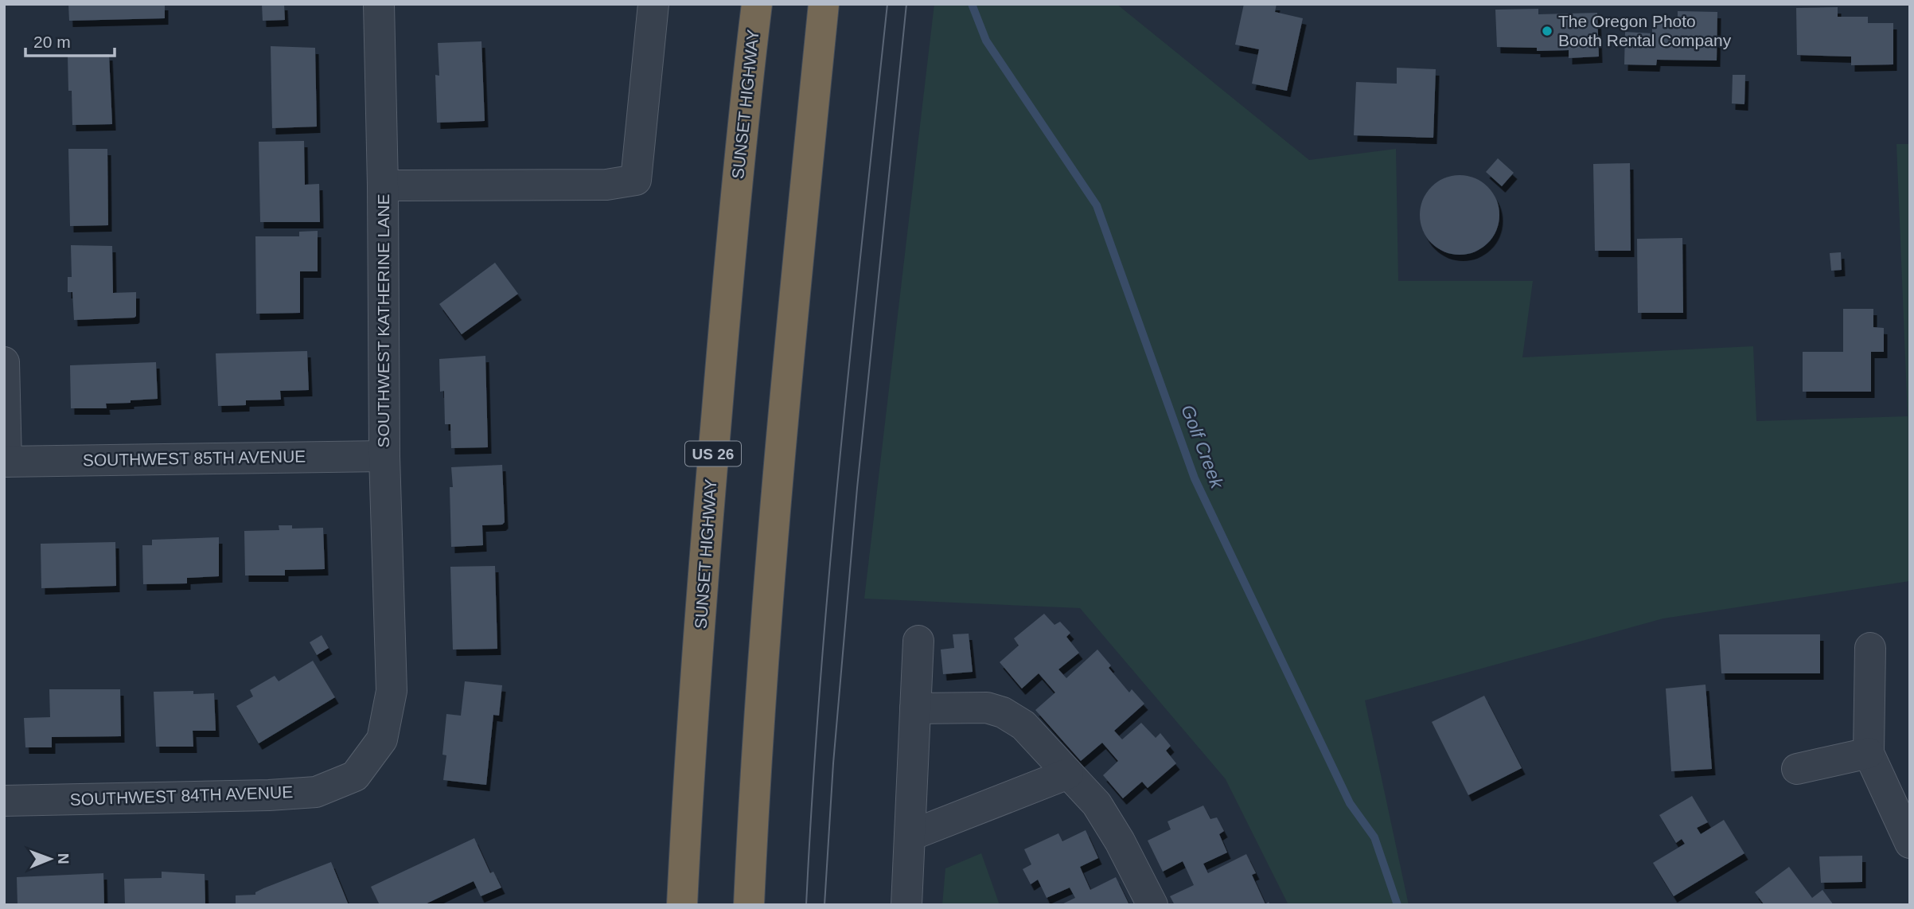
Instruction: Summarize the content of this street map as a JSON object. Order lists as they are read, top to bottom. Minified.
{"streets":{"highway":["SUNSET HIGHWAY","US 26"],"street":["SOUTHWEST KATHERINE LANE","SOUTHWEST 85TH AVENUE","SOUTHWEST 84TH AVENUE"]},"crossings":[["SOUTHWEST KATHERINE LANE","SOUTHWEST 85TH AVENUE"],["SOUTHWEST KATHERINE LANE","SOUTHWEST 84TH AVENUE"]],"water":["Golf Creek"],"places":["The Oregon Photo Booth Rental Company"],"scale_bar":"20 m","north":"right"}
